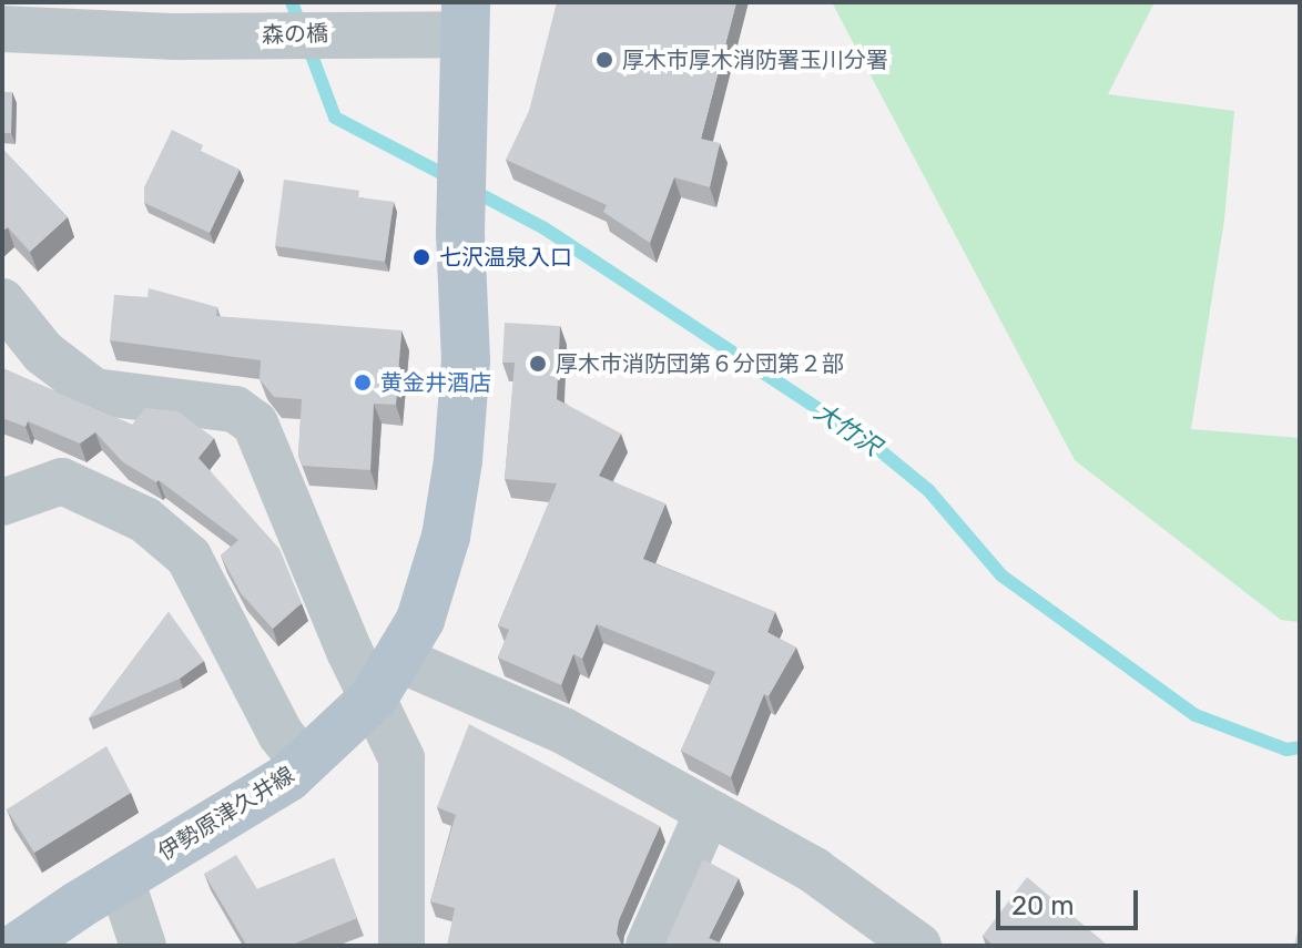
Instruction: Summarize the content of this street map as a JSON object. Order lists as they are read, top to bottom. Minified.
{"streets":{"main road":["伊勢原津久井線"],"street":["森の橋"]},"crossings":[["森の橋","伊勢原津久井線"]],"water":["大竹沢"],"places":["厚木市厚木消防署玉川分署","七沢温泉入口","厚木市消防団第６分団第２部","黄金井酒店"],"scale_bar":"20 m"}
